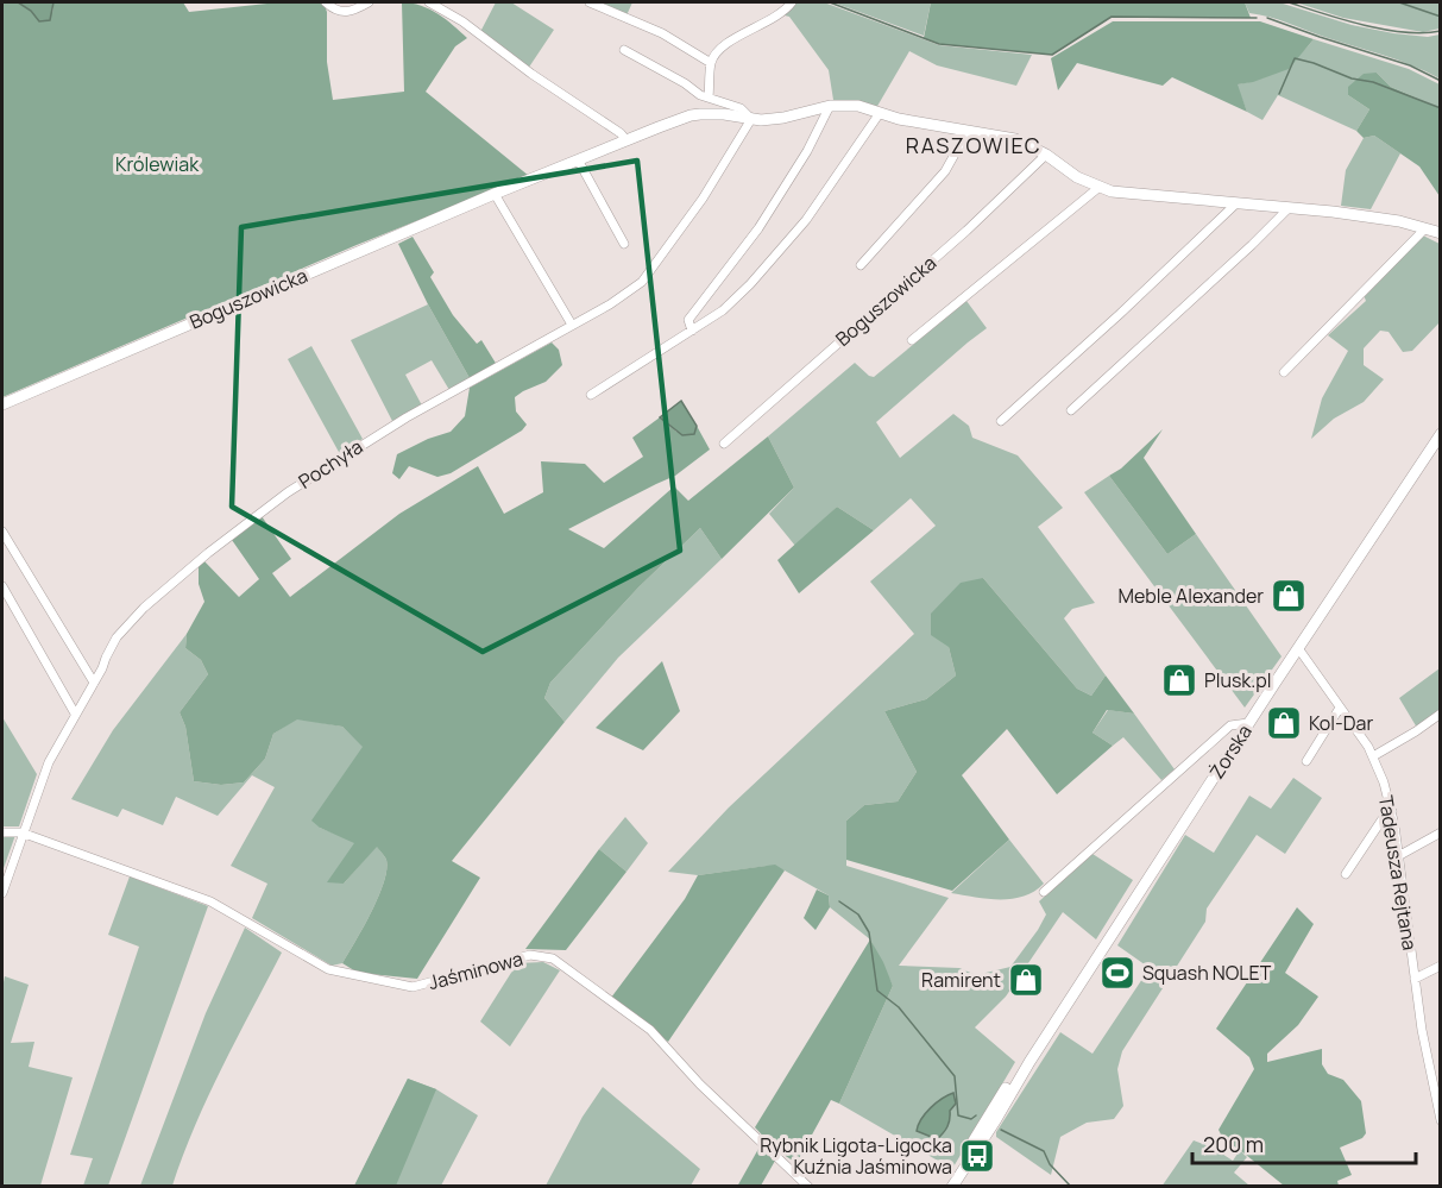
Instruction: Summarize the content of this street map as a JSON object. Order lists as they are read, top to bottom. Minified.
{"streets":{"street":["Boguszowicka","Pochyła","Żorska","Tadeusza Rejtana","Jaśminowa"]},"crossings":[["Boguszowicka","Pochyła"],["Pochyła","Jaśminowa"],["Żorska","Tadeusza Rejtana"]],"districts":["RASZOWIEC"],"parks":["Królewiak"],"places":{"shop":["Meble Alexander","Plusk.pl","Kol-Dar","Ramirent"],"sports":["Squash NOLET"],"bus stop":["Rybnik Ligota-Ligocka Kuźnia Jaśminowa"]},"scale_bar":"200 m"}
